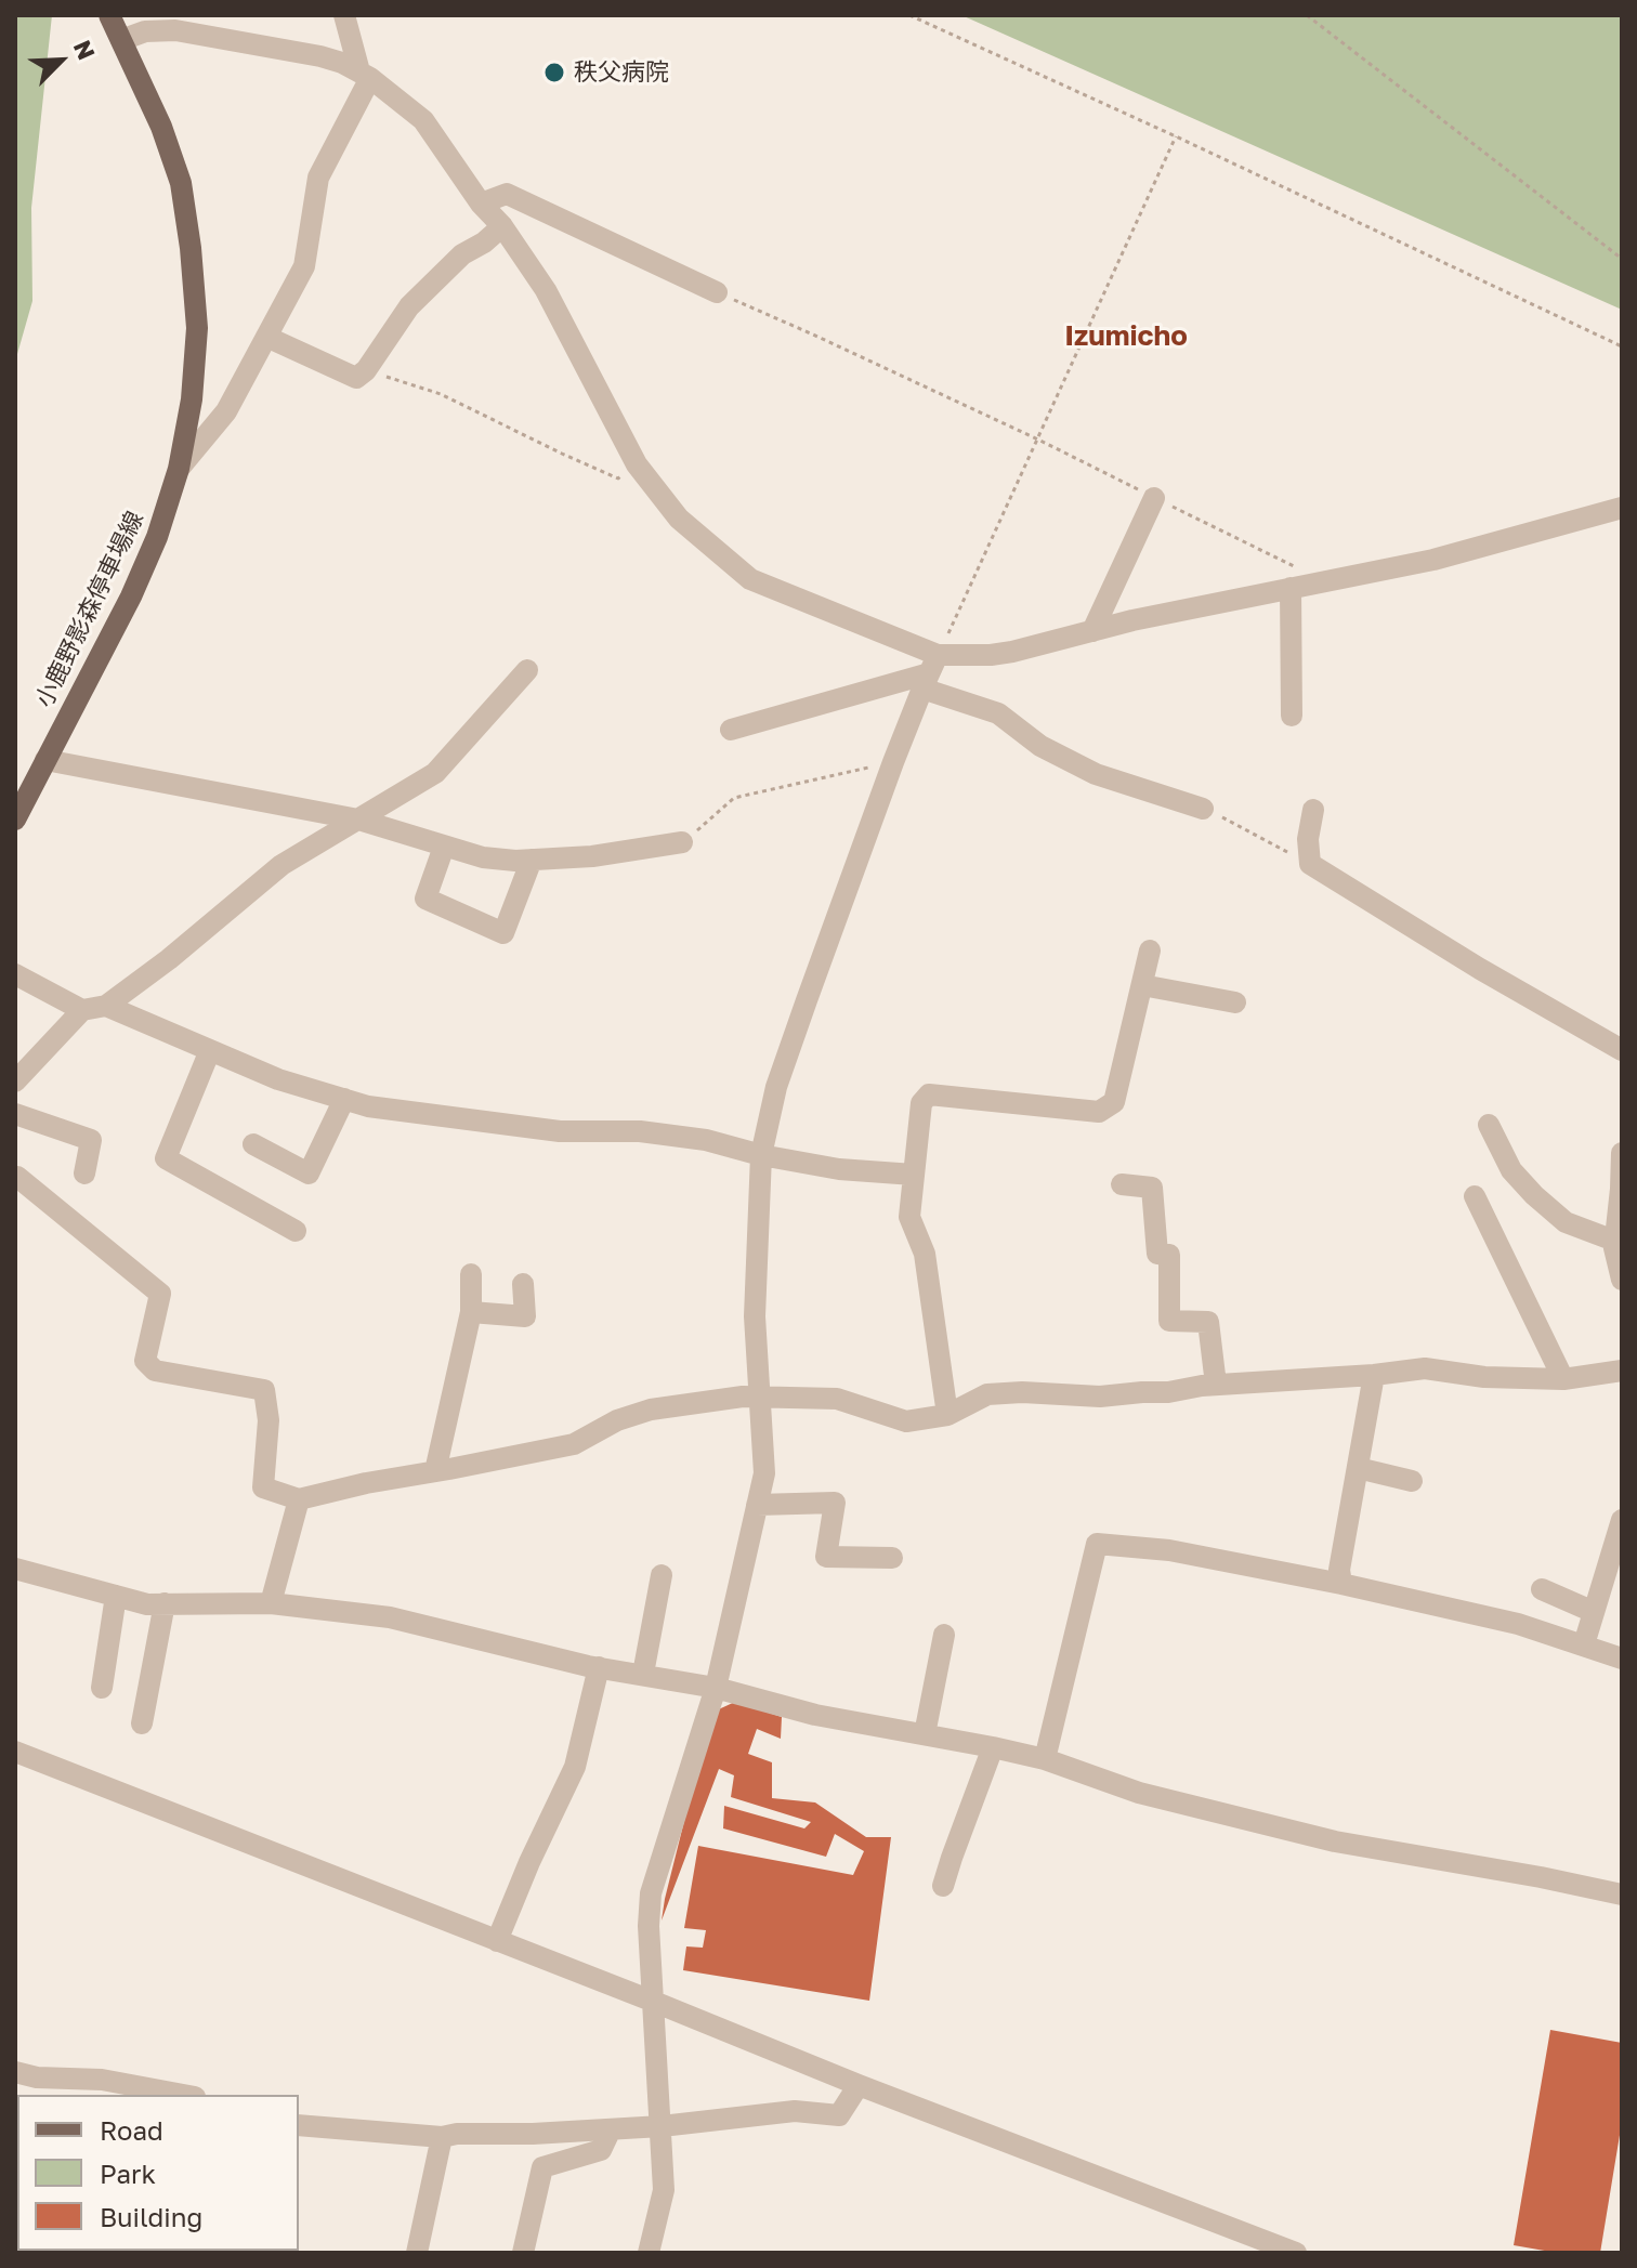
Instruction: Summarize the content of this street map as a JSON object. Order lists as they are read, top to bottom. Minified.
{"streets":{"main road":["小鹿野影森停車場線"]},"districts":["Izumicho"],"places":["秩父病院"],"legend":["Road","Park","Building"],"north":"top right"}
